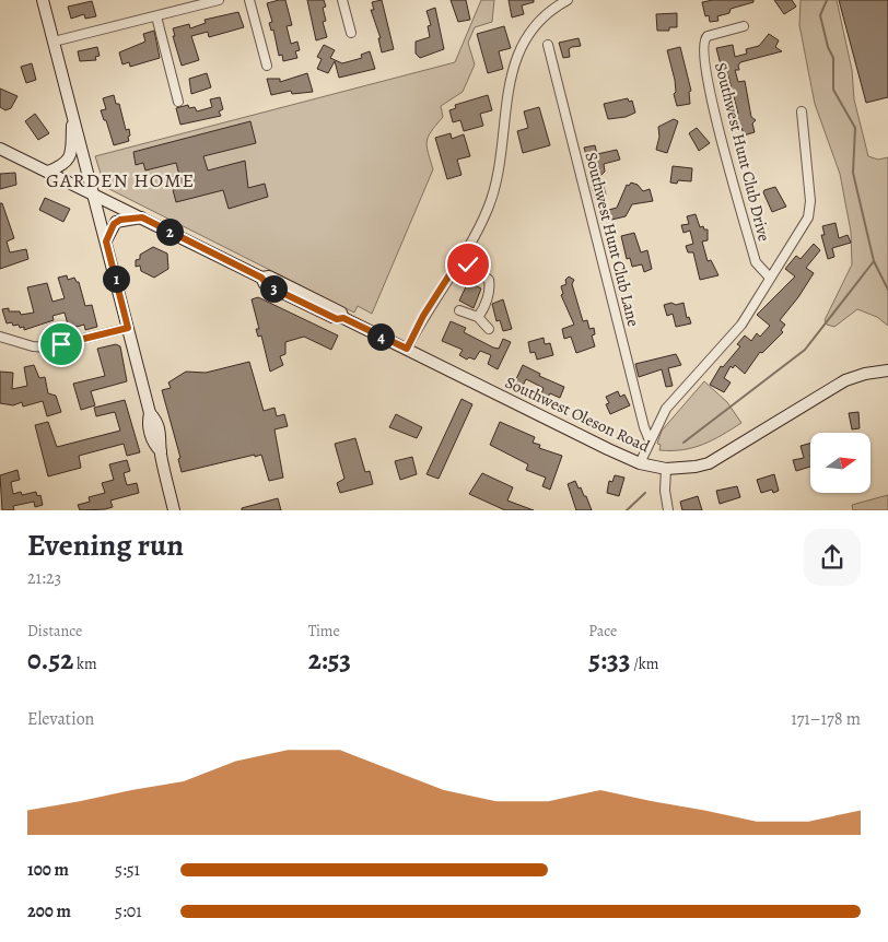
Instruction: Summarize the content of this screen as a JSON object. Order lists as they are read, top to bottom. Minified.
{"streets":{"main road":["Southwest Oleson Road"],"street":["Southwest Hunt Club Drive","Southwest Hunt Club Lane"]},"districts":["GARDEN HOME"],"north":"right","page":{"pins":["2","1","3","4"],"heading":["Evening run","21:23"],"stats":[["Distance","0.52 km"],["Time","2:53"],["Pace","5:33 /km"]],"chart":["Elevation","171–178 m"],"list":[{"name":"100 m","note":"5:51"},{"name":"200 m","note":"5:01"}]}}
